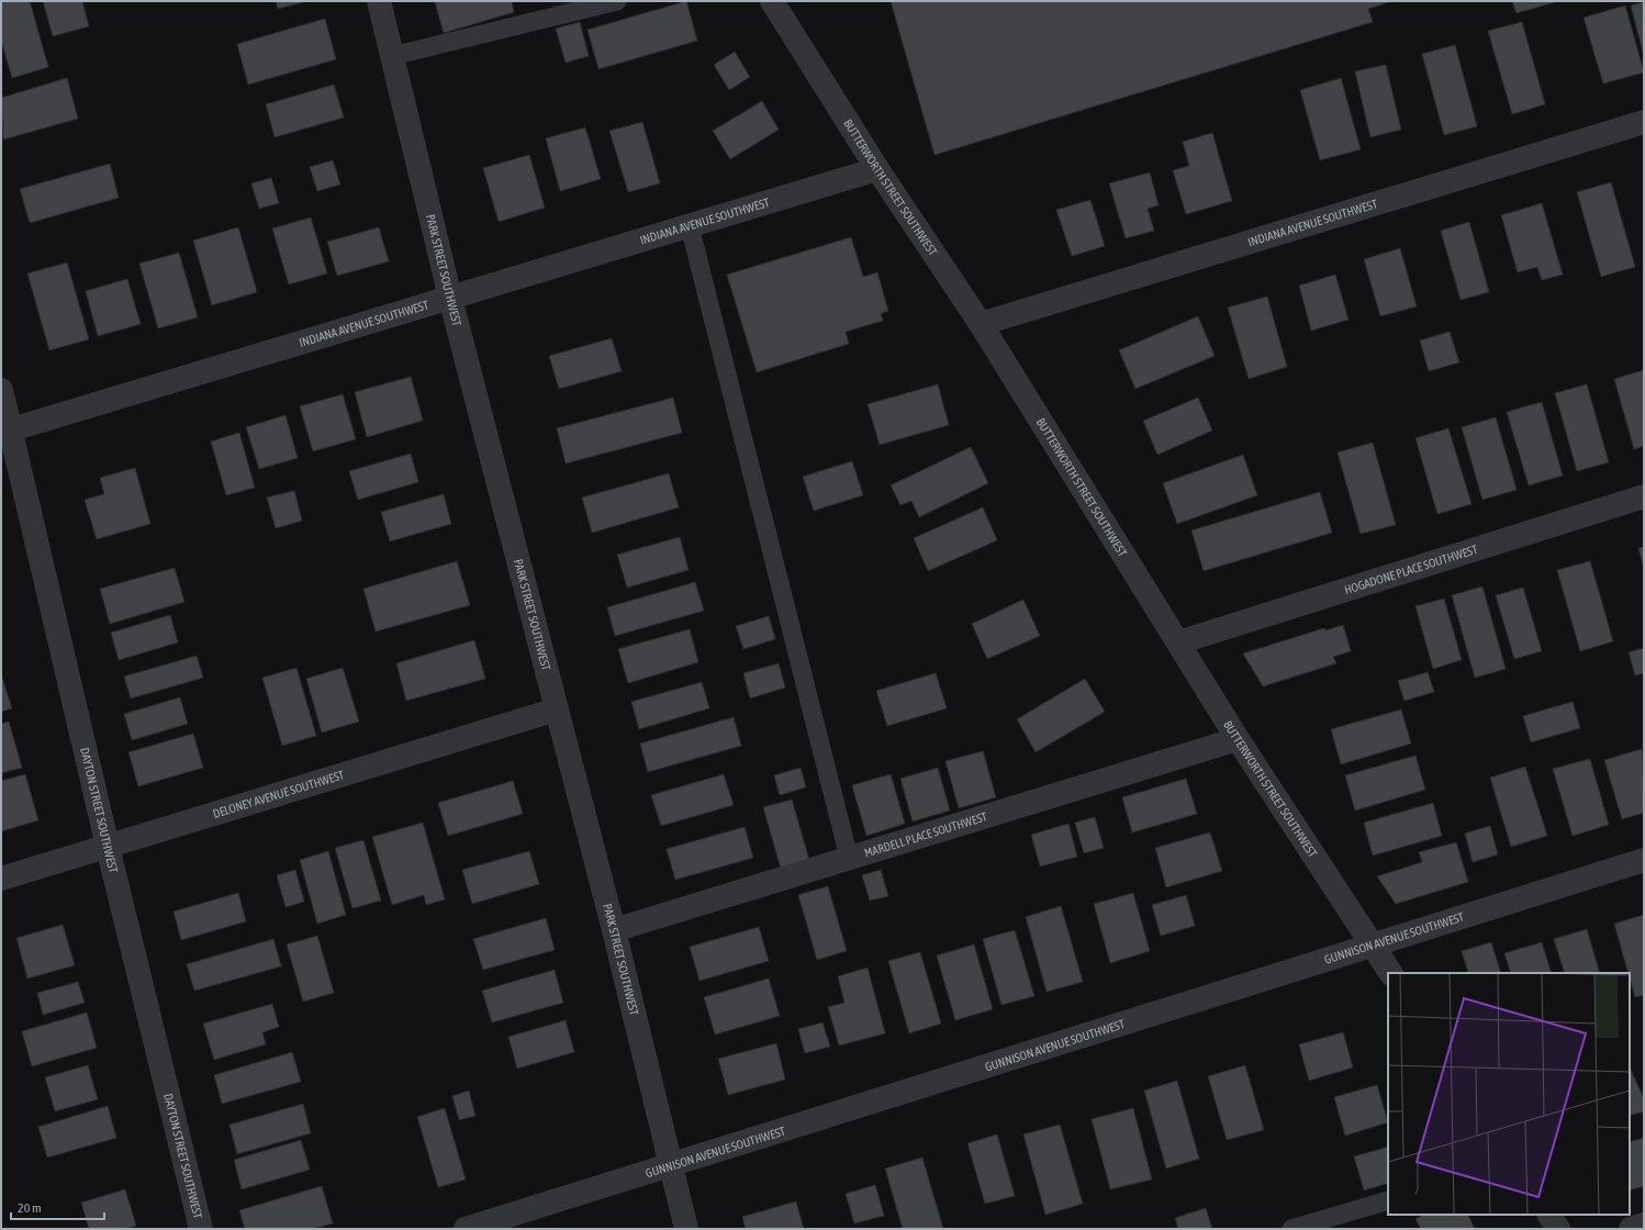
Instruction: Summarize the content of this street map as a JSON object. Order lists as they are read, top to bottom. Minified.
{"streets":{"street":["BUTTERWORTH STREET SOUTHWEST","INDIANA AVENUE SOUTHWEST","PARK STREET SOUTHWEST","HOGADONE PLACE SOUTHWEST","DELONEY AVENUE SOUTHWEST","DAYTON STREET SOUTHWEST","MARDELL PLACE SOUTHWEST","GUNNISON AVENUE SOUTHWEST"]},"crossings":[["BUTTERWORTH STREET SOUTHWEST","INDIANA AVENUE SOUTHWEST"],["BUTTERWORTH STREET SOUTHWEST","HOGADONE PLACE SOUTHWEST"],["BUTTERWORTH STREET SOUTHWEST","MARDELL PLACE SOUTHWEST"],["BUTTERWORTH STREET SOUTHWEST","GUNNISON AVENUE SOUTHWEST"],["INDIANA AVENUE SOUTHWEST","PARK STREET SOUTHWEST"],["INDIANA AVENUE SOUTHWEST","DAYTON STREET SOUTHWEST"],["PARK STREET SOUTHWEST","DELONEY AVENUE SOUTHWEST"],["PARK STREET SOUTHWEST","MARDELL PLACE SOUTHWEST"],["PARK STREET SOUTHWEST","GUNNISON AVENUE SOUTHWEST"],["DELONEY AVENUE SOUTHWEST","DAYTON STREET SOUTHWEST"]],"scale_bar":"20 m"}
